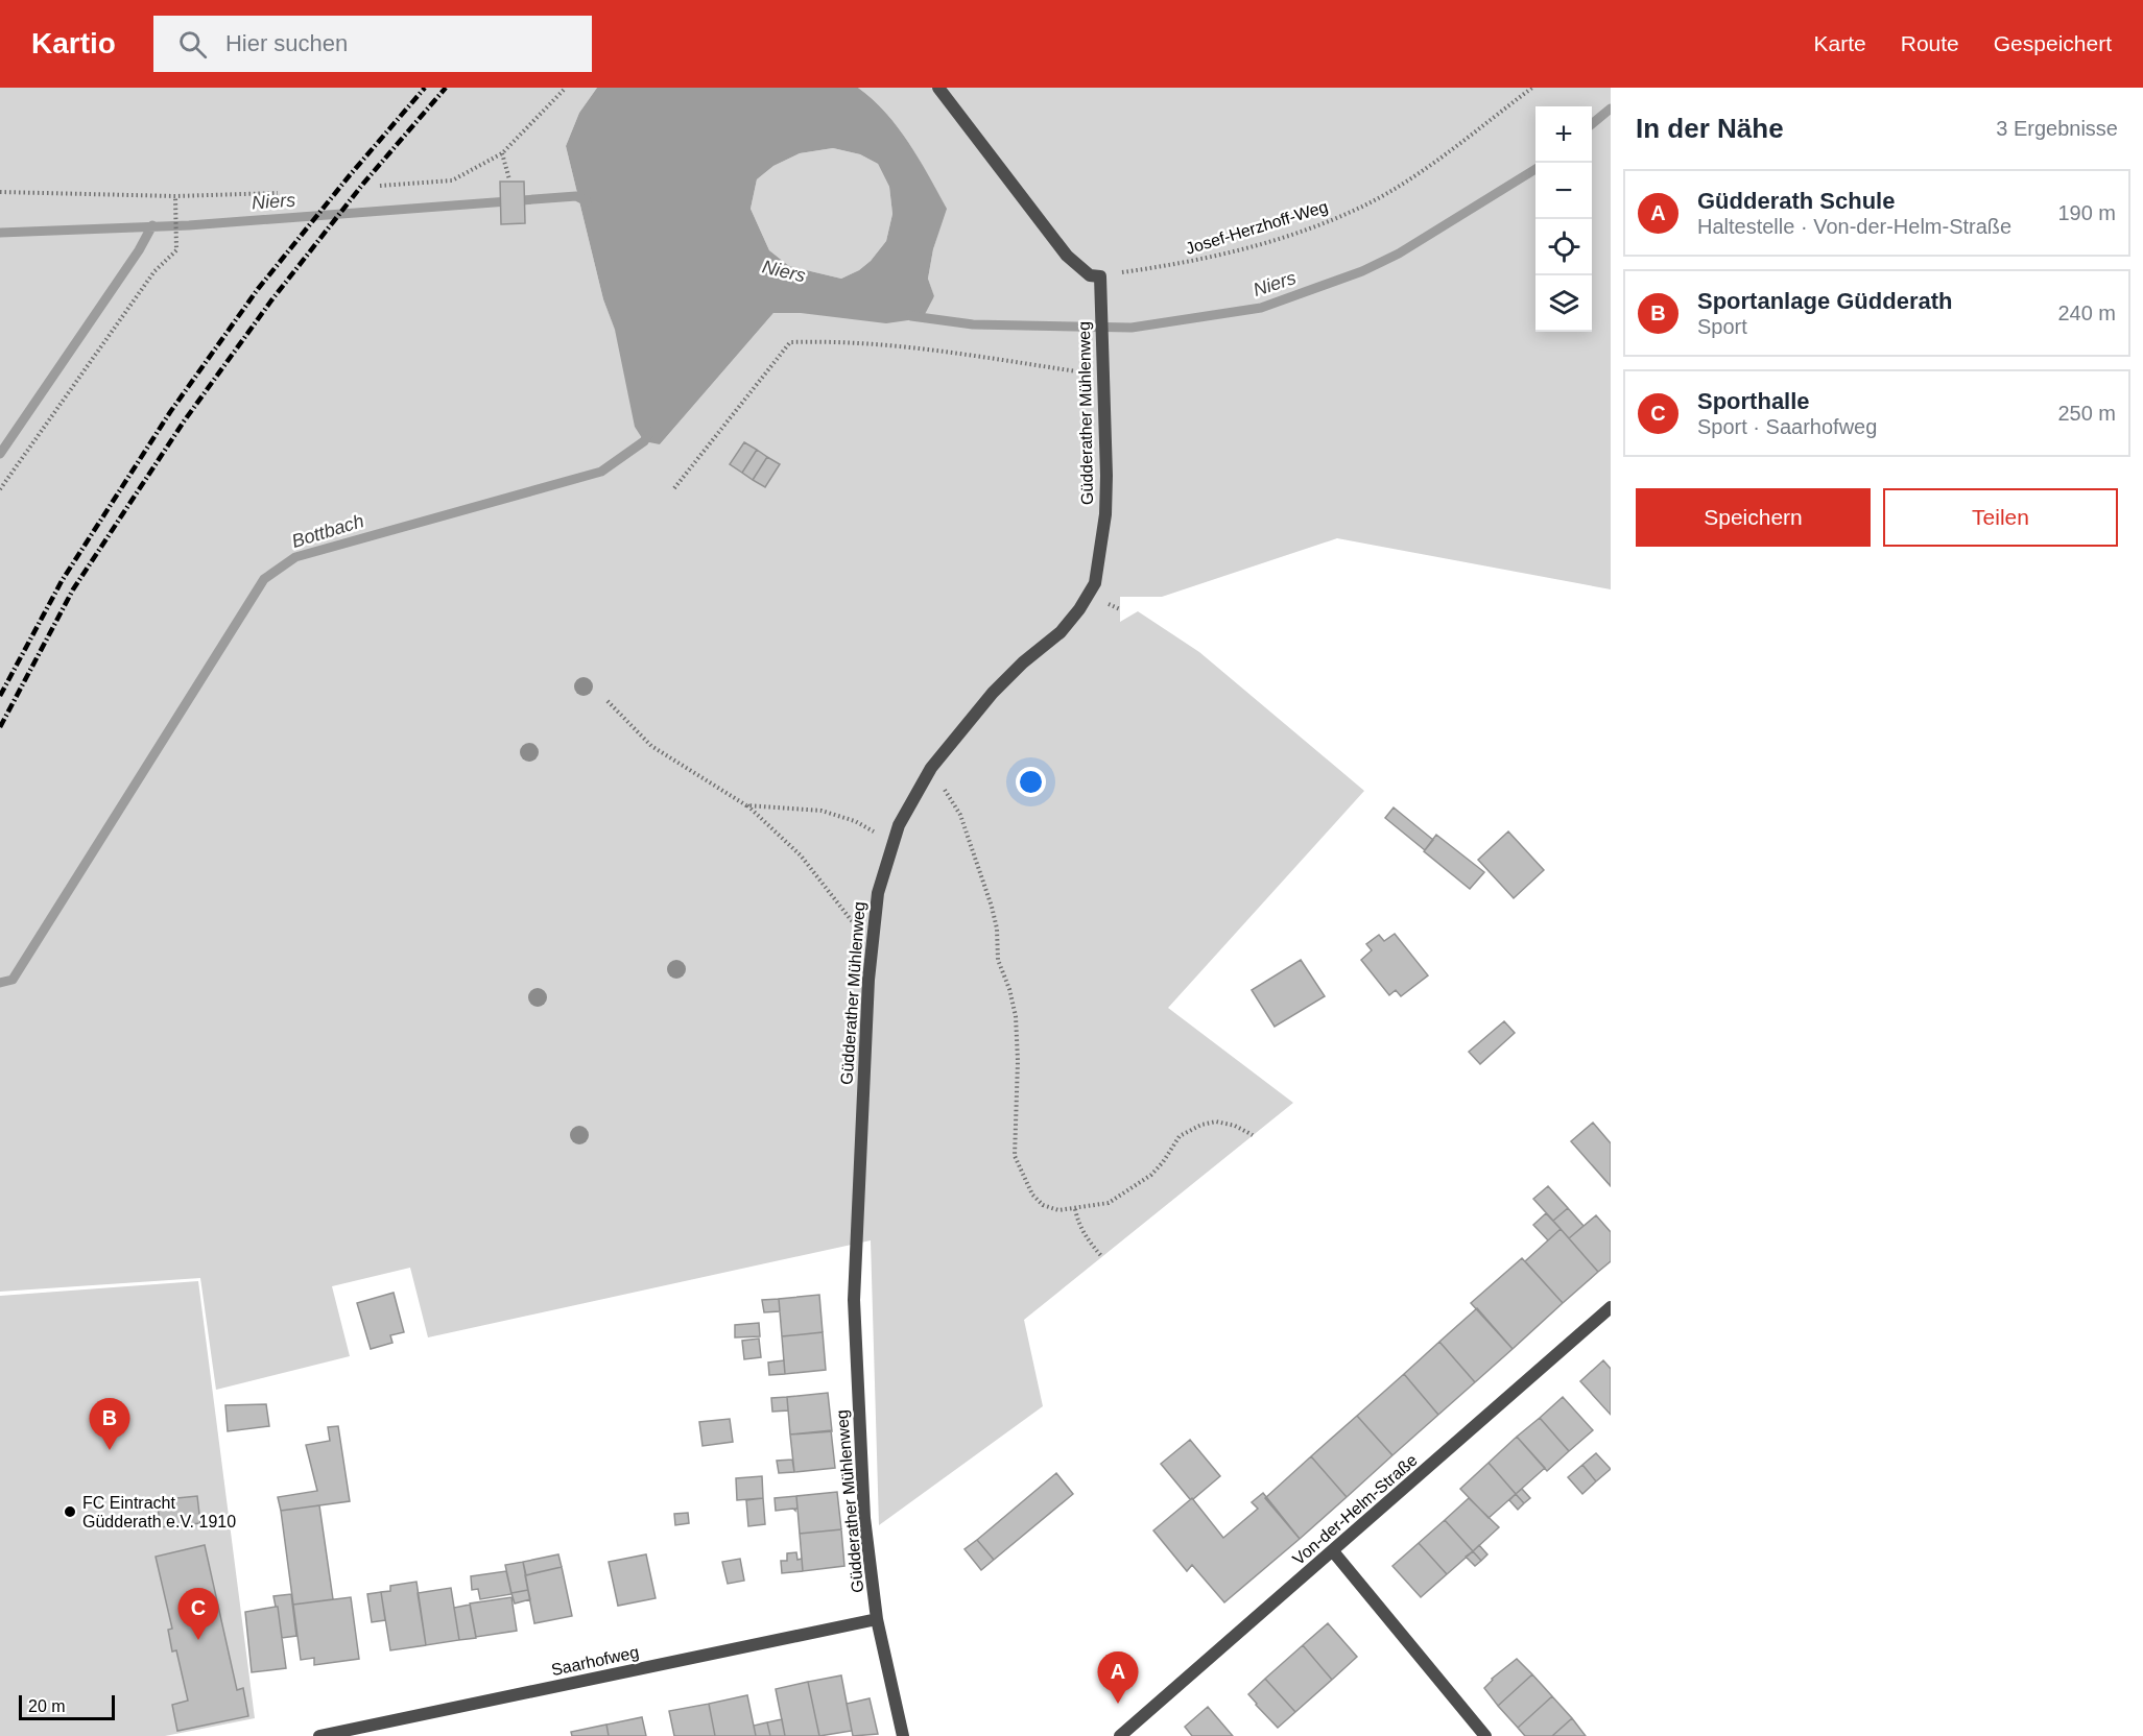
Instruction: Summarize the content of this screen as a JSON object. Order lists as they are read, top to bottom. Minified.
{"streets":{"street":["Güdderather Mühlenweg","Von-der-Helm-Straße","Saarhofweg"],"path":["Josef-Herzhoff-Weg"]},"crossings":[["Josef-Herzhoff-Weg","Güdderather Mühlenweg"],["Güdderather Mühlenweg","Saarhofweg"]],"water":["Niers","Bottbach"],"places":["FC Eintracht Güdderath e.V. 1910"],"scale_bar":"20 m","page":{"header":"Kartio","search":"Hier suchen","nav":["Karte","Route","Gespeichert"],"heading":["In der Nähe","3 Ergebnisse"],"map_buttons":["+","−"],"list":[{"mark":"A","name":"Güdderath Schule","note":"Haltestelle · Von-der-Helm-Straße","value":"190 m"},{"mark":"B","name":"Sportanlage Güdderath","note":"Sport","value":"240 m"},{"mark":"C","name":"Sporthalle","note":"Sport · Saarhofweg","value":"250 m"}],"buttons":["Speichern","Teilen"],"pins":["B","C","A"],"scale":"20 m"}}
